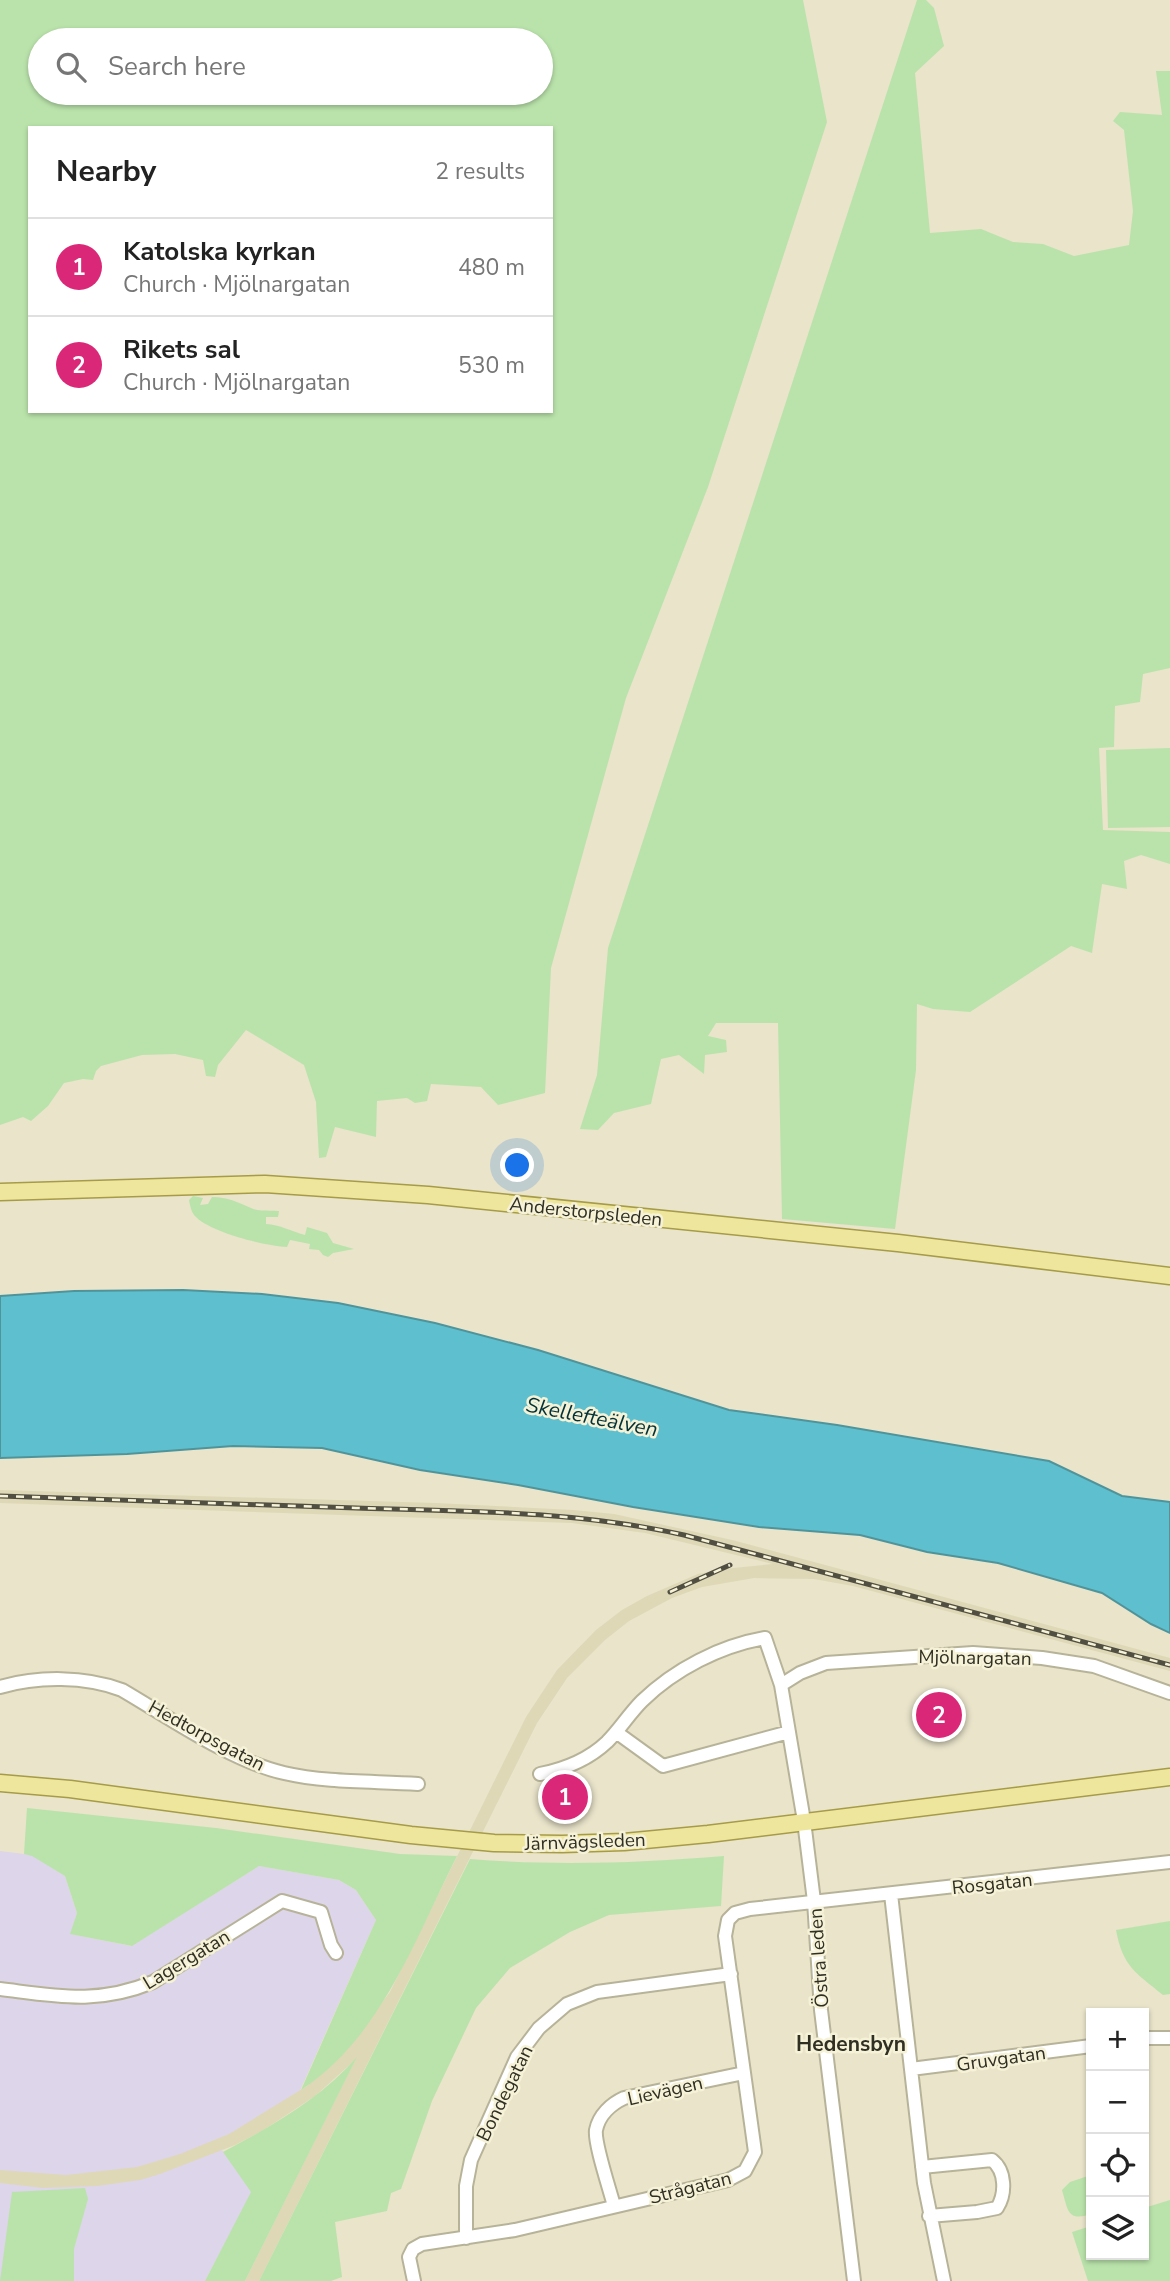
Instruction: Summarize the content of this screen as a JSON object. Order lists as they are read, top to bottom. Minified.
{"streets":{"main road":["Anderstorpsleden","Järnvägsleden"],"street":["Mjölnargatan","Hedtorpsgatan","Rosgatan","Östra leden","Lagergatan","Gruvgatan","Lievägen","Bondegatan","Strågatan"]},"crossings":[["Mjölnargatan","Östra leden"],["Järnvägsleden","Östra leden"],["Rosgatan","Östra leden"],["Rosgatan","Strågatan"],["Östra leden","Strågatan"],["Lievägen","Strågatan"],["Bondegatan","Strågatan"]],"districts":["Hedensbyn"],"water":["Skellefteälven"],"page":{"search":"Search here","heading":["Nearby","2 results"],"list":[{"mark":"1","name":"Katolska kyrkan","note":"Church · Mjölnargatan","value":"480 m"},{"mark":"2","name":"Rikets sal","note":"Church · Mjölnargatan","value":"530 m"}],"pins":["2","1"],"map_buttons":["+","−"]}}
